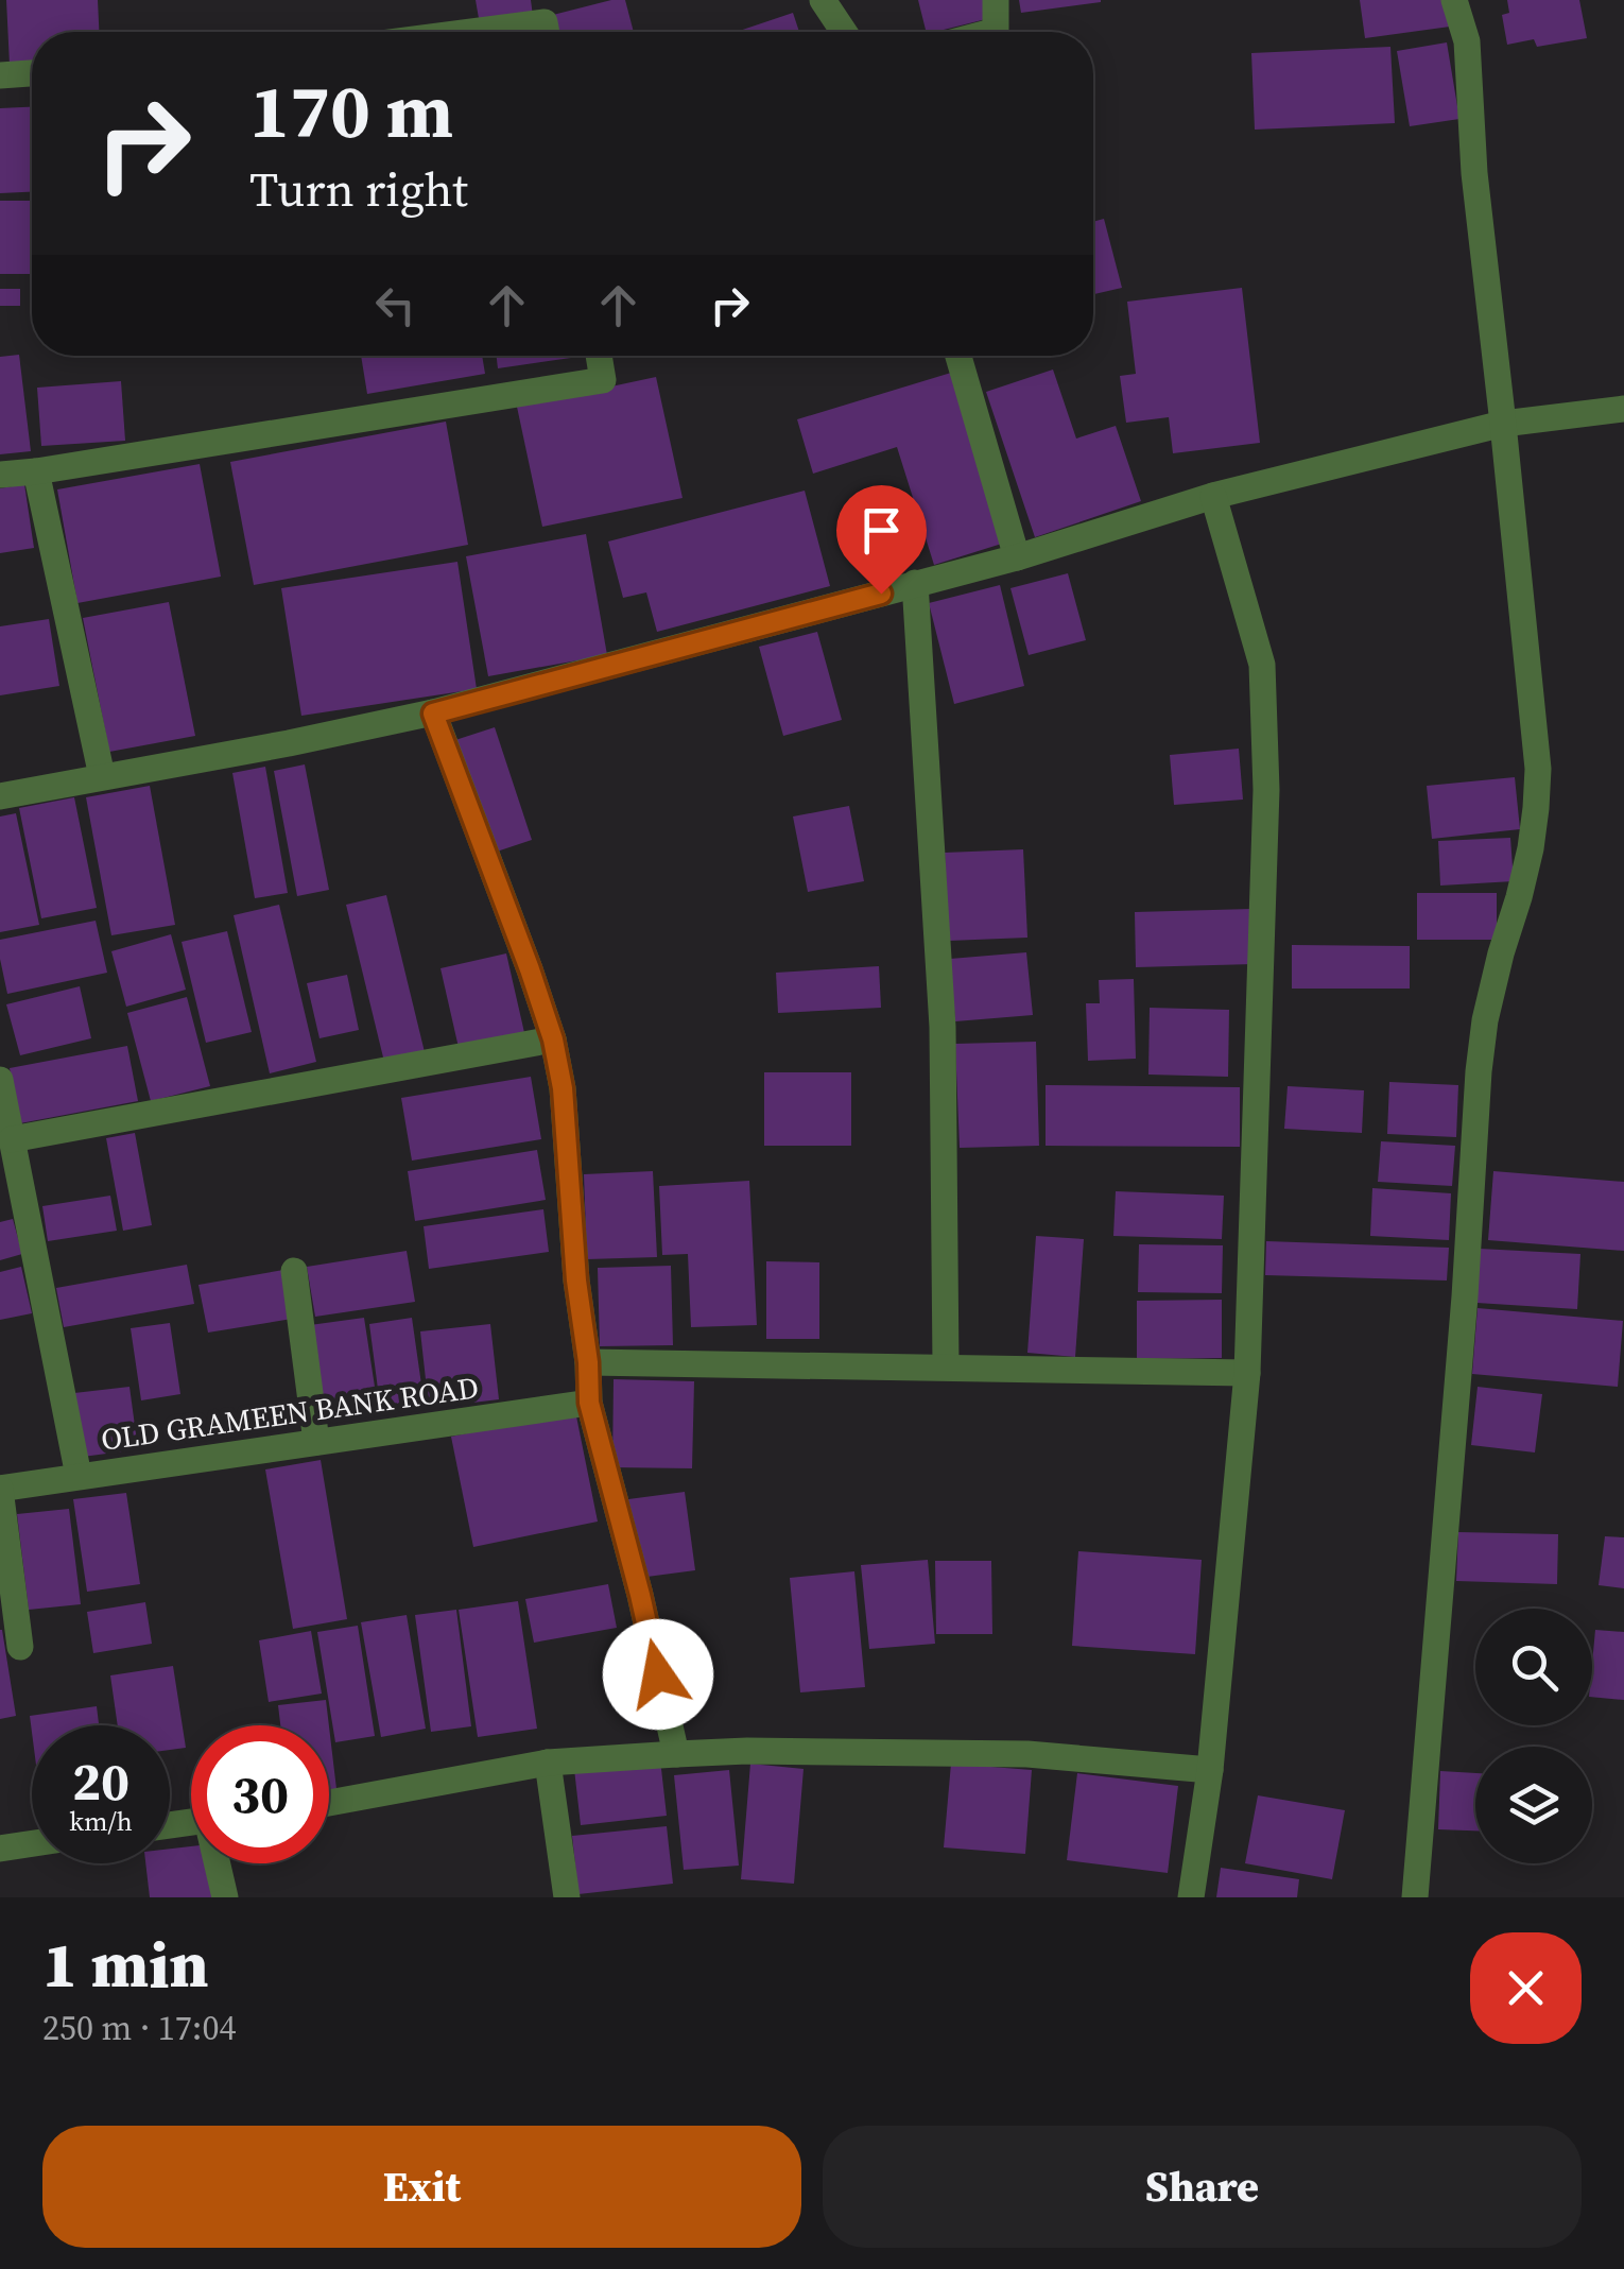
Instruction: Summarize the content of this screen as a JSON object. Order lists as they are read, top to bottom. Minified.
{"streets":{"street":["OLD GRAMEEN BANK ROAD"]},"page":{"turn":["170 m","Turn right"],"speed":"20 km/h","limit":"30","heading":["1 min","250 m · 17:04"],"buttons":["Exit","Share"]}}
